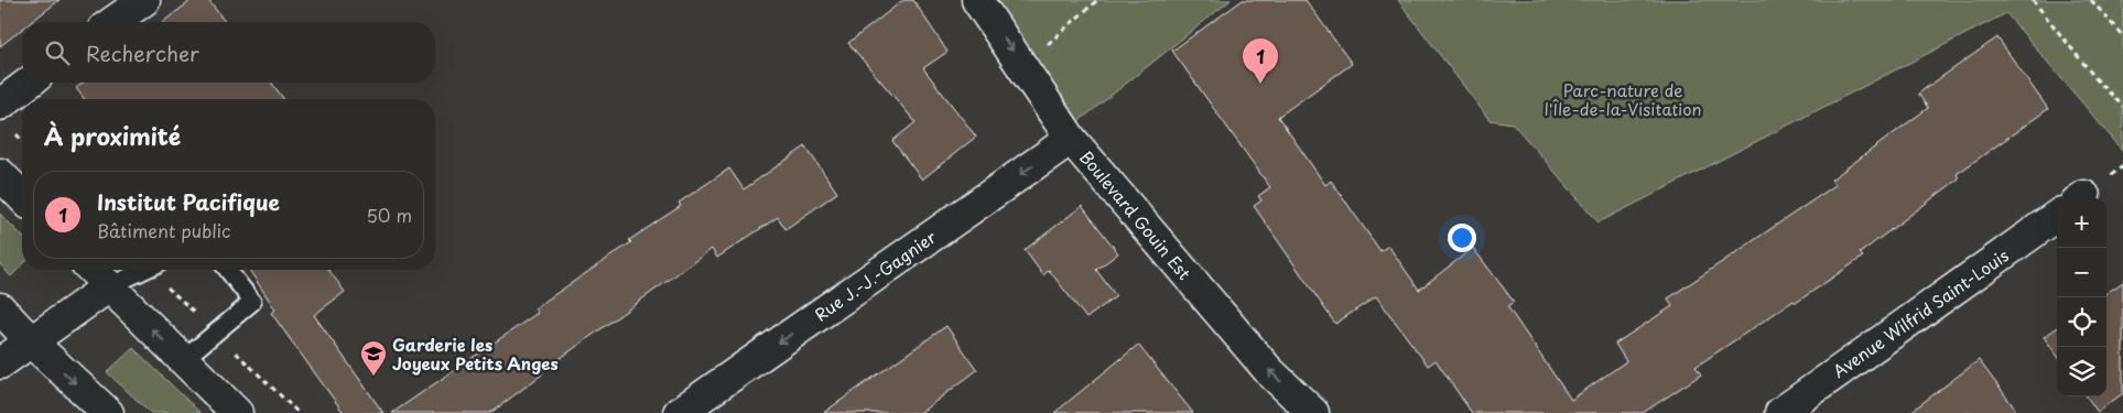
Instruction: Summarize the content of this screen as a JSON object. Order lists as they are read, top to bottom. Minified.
{"streets":{"street":["Boulevard Gouin Est","Rue J.-J.-Gagnier","Avenue Wilfrid Saint-Louis"]},"crossings":[["Boulevard Gouin Est","Rue J.-J.-Gagnier"]],"one_way":["Rue J.-J.-Gagnier"],"parks":["Parc-nature de l'Île-de-la-Visitation"],"places":{"school or university":["Garderie les Joyeux Petits Anges"]},"page":{"search":"Rechercher","pins":"1","heading":"À proximité","list":[{"mark":"1","name":"Institut Pacifique","note":"Bâtiment public","value":"50 m"}],"map_buttons":["+","−"]}}
